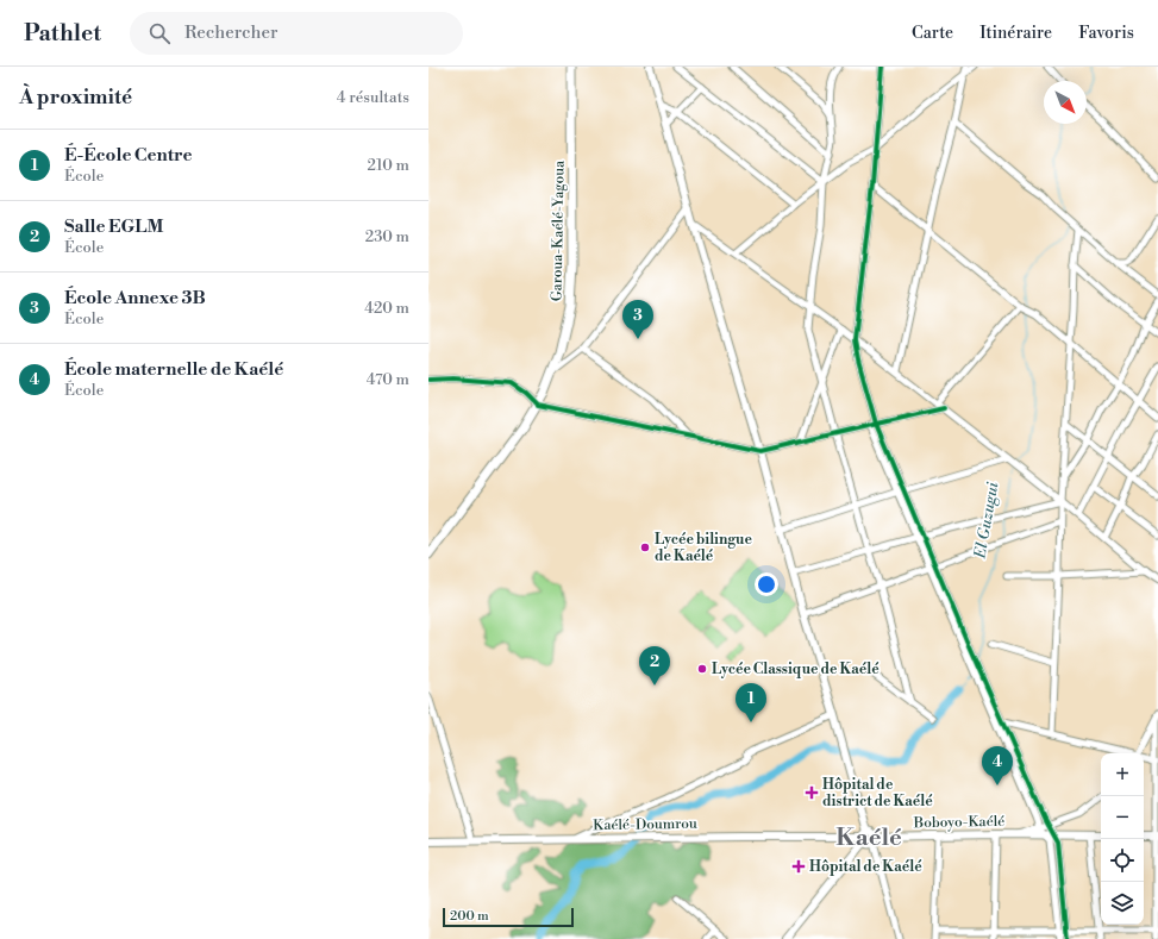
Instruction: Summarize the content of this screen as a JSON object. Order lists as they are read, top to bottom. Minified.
{"streets":{"highway":["Garoua-Kaélé-Yagoua"],"main road":["Boboyo-Kaélé","Kaélé-Doumrou"]},"crossings":[["Boboyo-Kaélé","Kaélé-Doumrou"]],"districts":["Kaélé"],"water":["El Guzugui"],"places":{"other":["Lycée bilingue de Kaélé","Lycée Classique de Kaélé"],"health":["Hôpital de district de Kaélé","Hôpital de Kaélé"]},"scale_bar":"200 m","north":"bottom right","page":{"header":"Pathlet","search":"Rechercher","nav":["Carte","Itinéraire","Favoris"],"heading":["À proximité","4 résultats"],"list":[{"mark":"1","name":"É-École Centre","note":"École","value":"210 m"},{"mark":"2","name":"Salle EGLM","note":"École","value":"230 m"},{"mark":"3","name":"École Annexe 3B","note":"École","value":"420 m"},{"mark":"4","name":"École maternelle de Kaélé","note":"École","value":"470 m"}],"pins":["3","2","1","4"],"map_buttons":["+","−"],"scale":"200 m"}}
